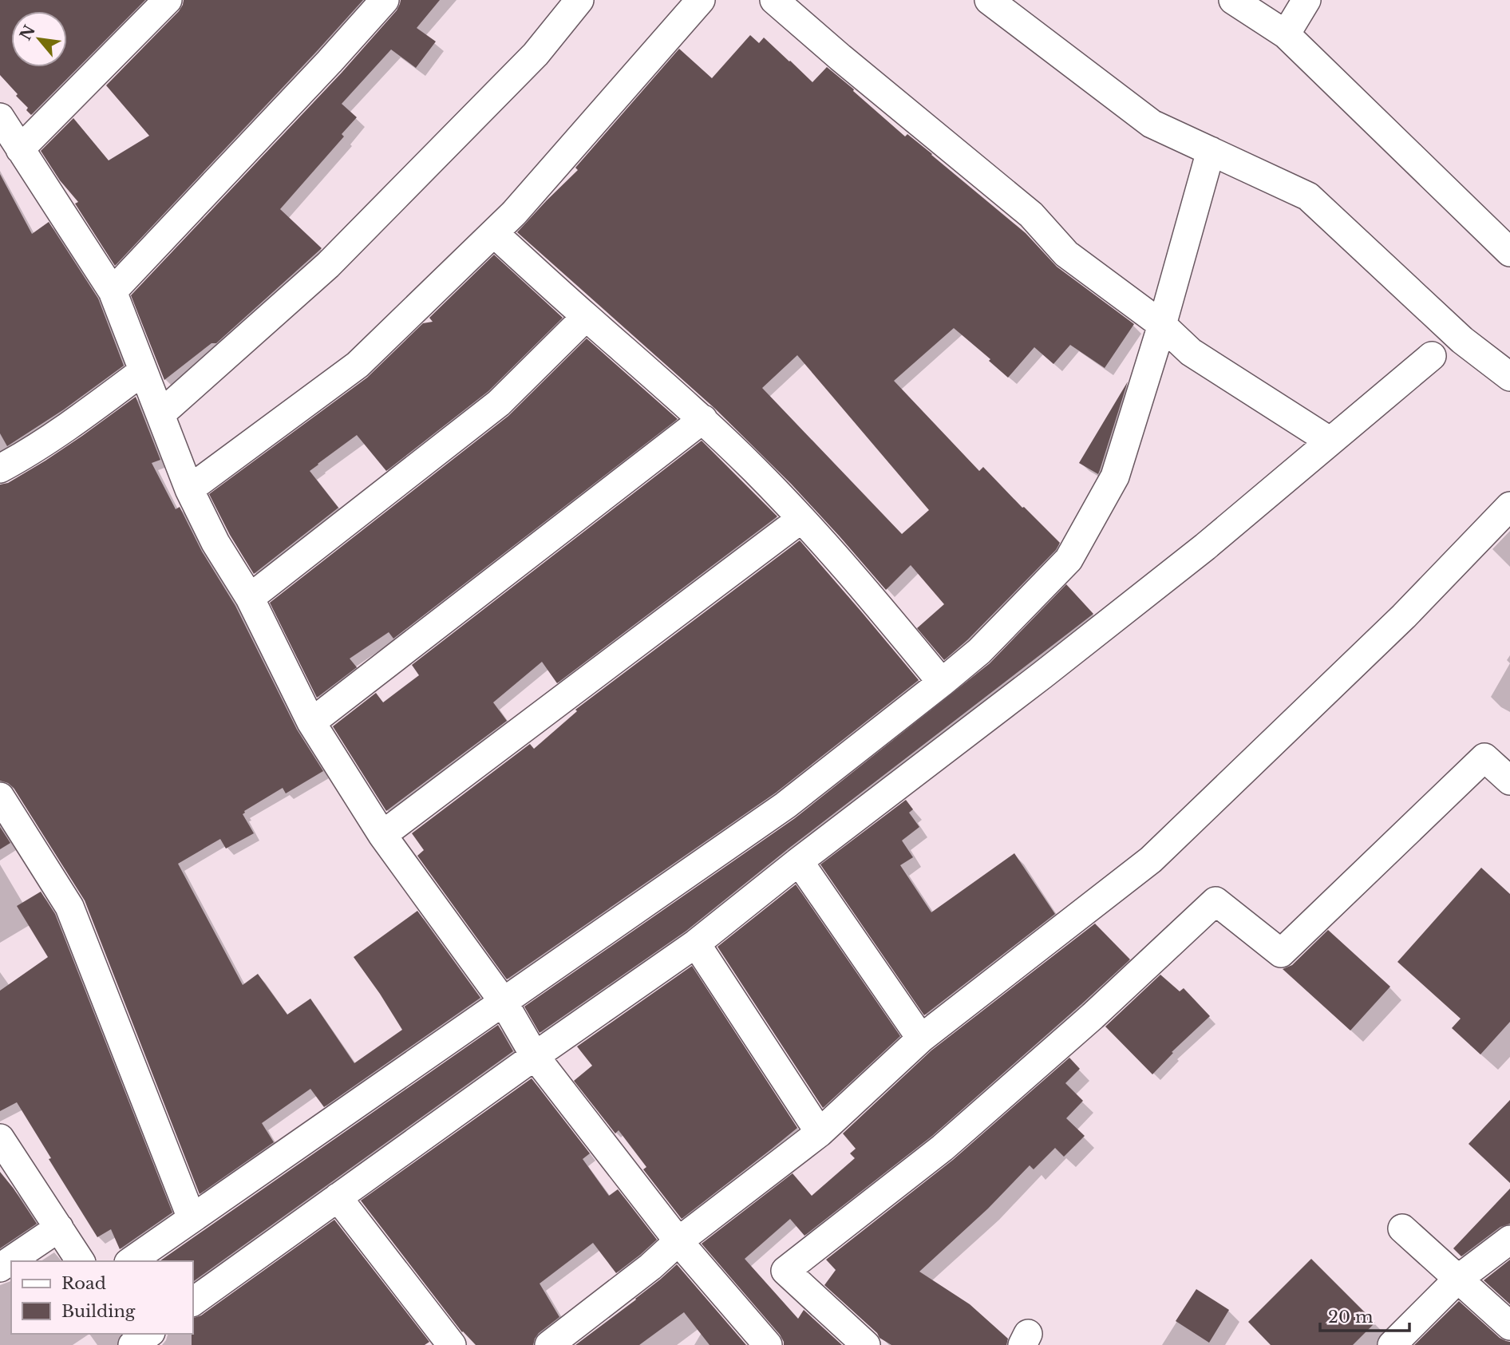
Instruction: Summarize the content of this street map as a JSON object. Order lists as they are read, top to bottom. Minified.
{"legend":["Road","Building"],"scale_bar":"20 m","north":"top left"}
